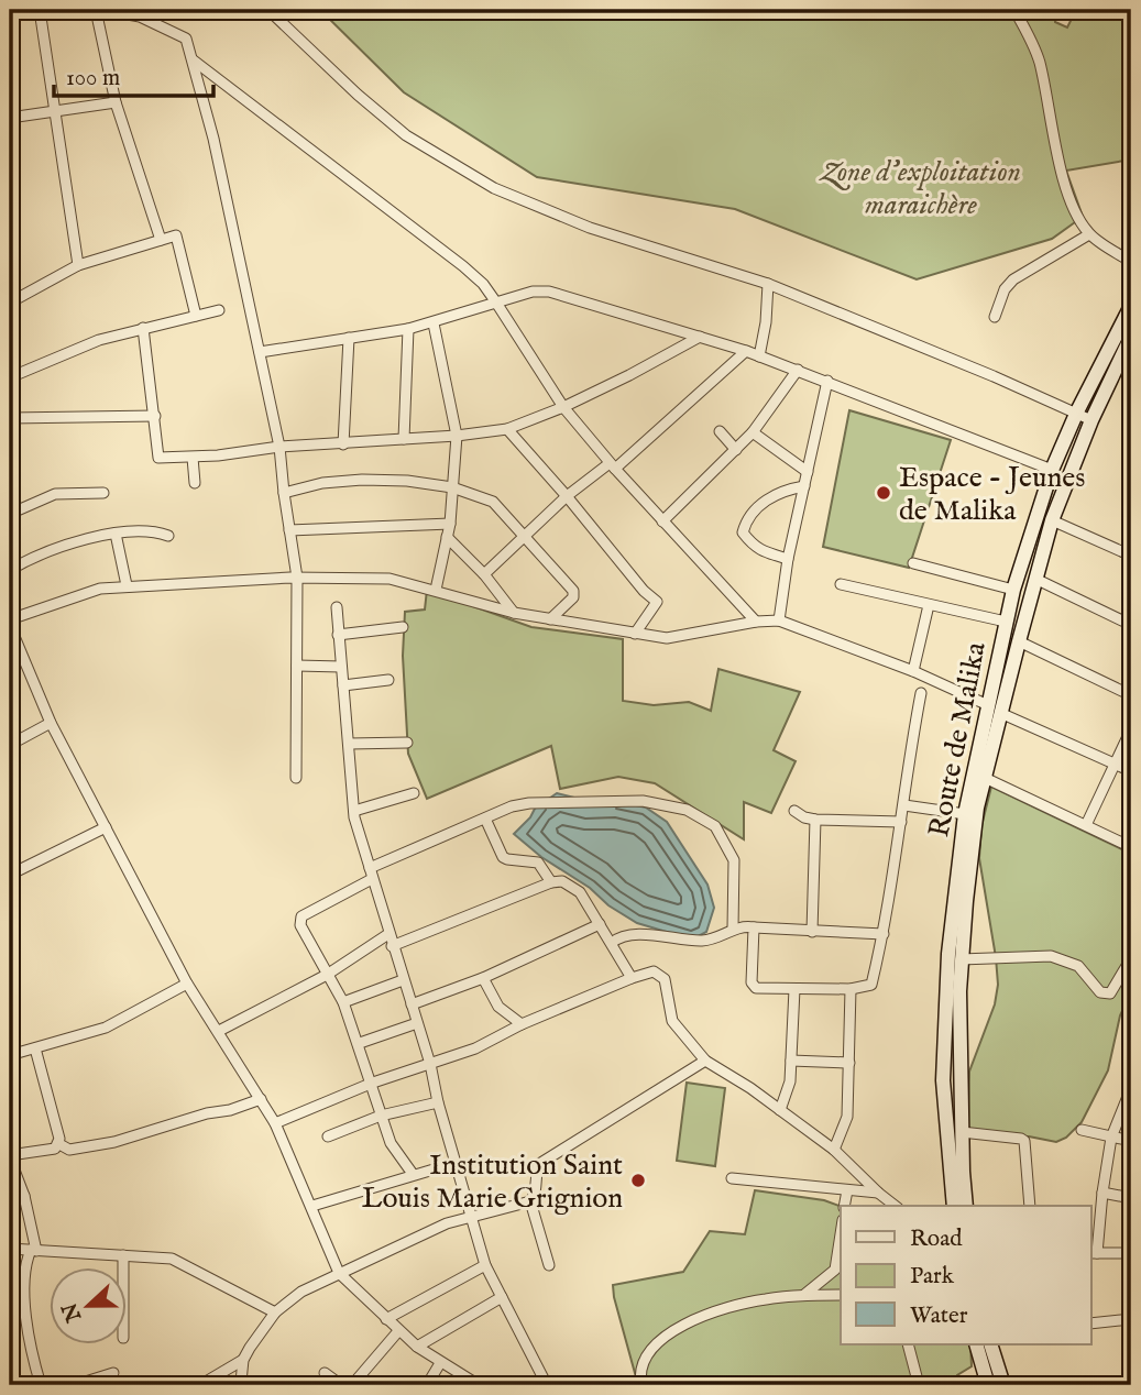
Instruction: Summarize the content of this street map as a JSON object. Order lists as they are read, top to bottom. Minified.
{"streets":{"main road":["Route de Malika"]},"parks":["Zone d'exploitation maraichère"],"places":["Espace - Jeunes de Malika","Institution Saint Louis Marie Grignion"],"legend":["Road","Park","Water"],"scale_bar":"100 m","north":"left"}
